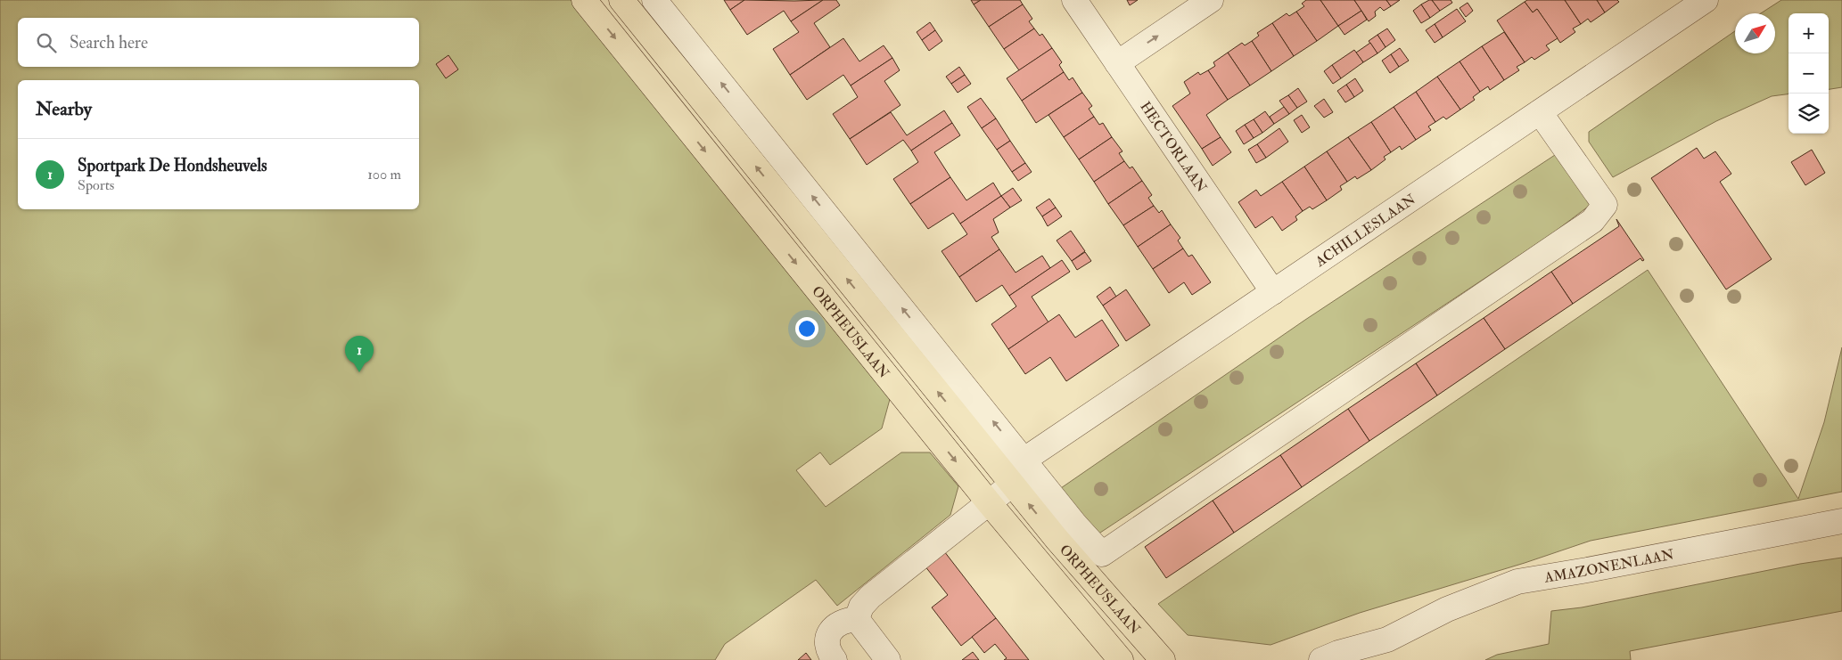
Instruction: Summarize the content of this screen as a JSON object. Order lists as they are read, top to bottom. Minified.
{"streets":{"main road":["ORPHEUSLAAN"],"street":["HECTORLAAN","ACHILLESLAAN","AMAZONENLAAN"]},"crossings":[["HECTORLAAN","ACHILLESLAAN"],["ACHILLESLAAN","ORPHEUSLAAN"]],"north":"top right","page":{"map_buttons":["+","−"],"search":"Search here","heading":"Nearby","list":[{"mark":"1","name":"Sportpark De Hondsheuvels","note":"Sports","value":"100 m"}],"pins":"1"}}
